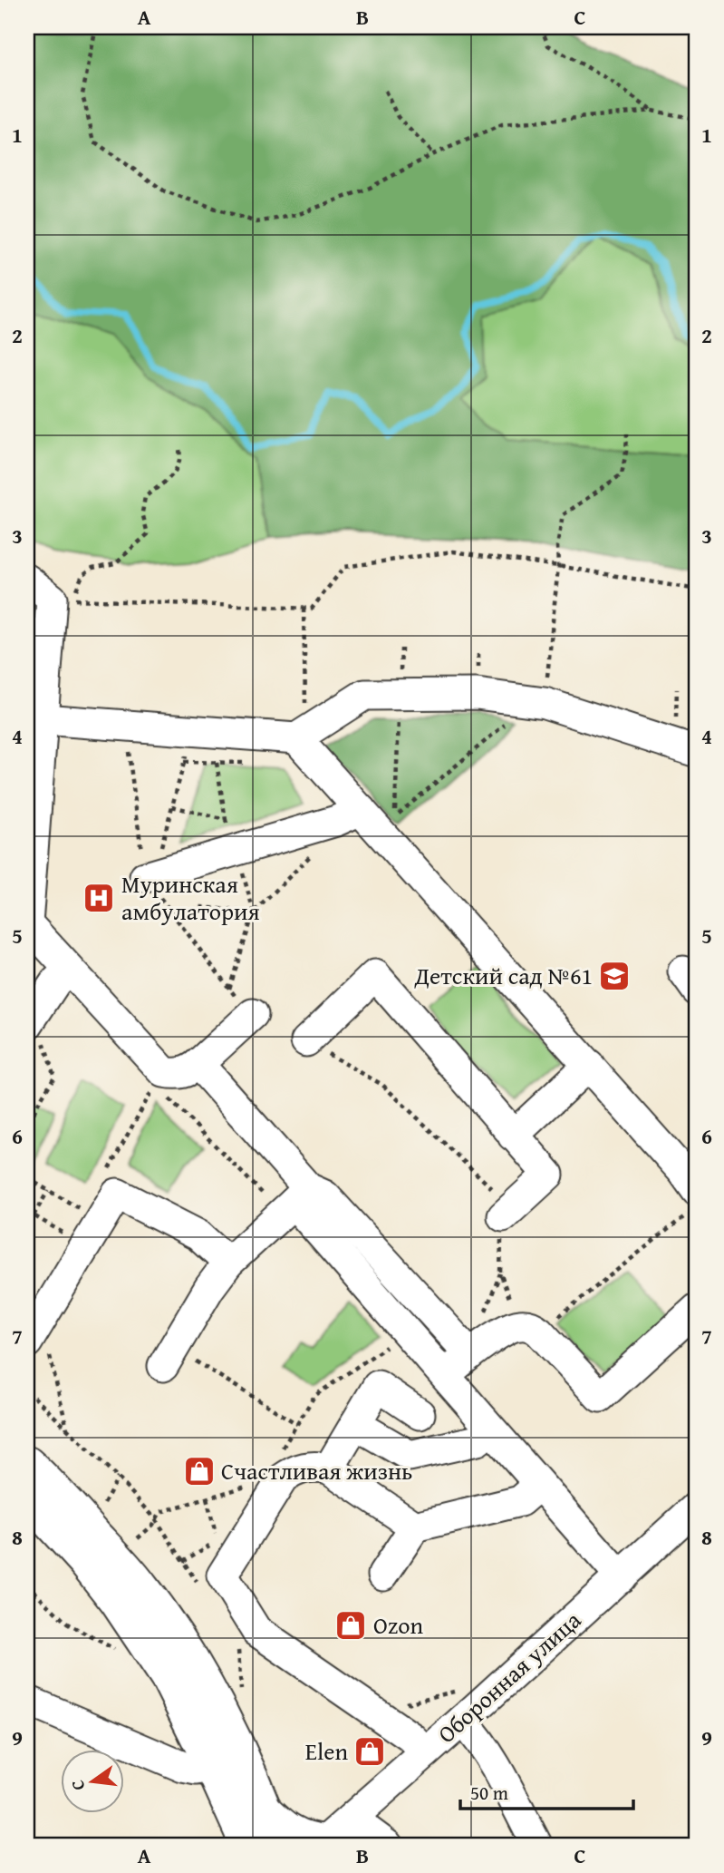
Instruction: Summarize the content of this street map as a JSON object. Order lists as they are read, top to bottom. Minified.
{"streets":{"street":["Оборонная улица"]},"places":{"hospital":["Муринская амбулатория"],"school or university":["Детский сад №61"],"shop":["Счастливая жизнь","Ozon","Elen"]},"scale_bar":"50 m","north":"left","grid":{"columns":["A","B","C"],"rows":["1","2","3","4","5","6","7","8","9"]}}
